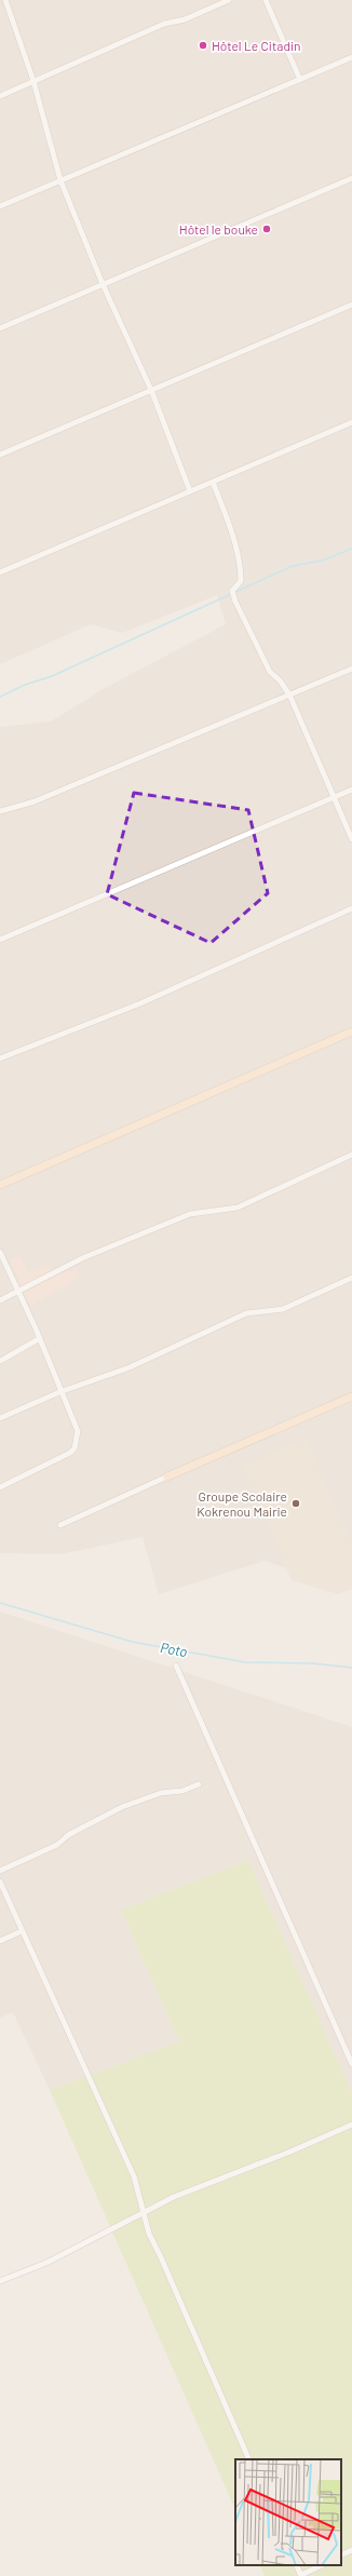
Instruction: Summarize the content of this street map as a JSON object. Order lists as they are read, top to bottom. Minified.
{"water":["Poto"],"places":["Hôtel Le Citadin","Hôtel le bouke","Groupe Scolaire Kokrenou Mairie"]}
